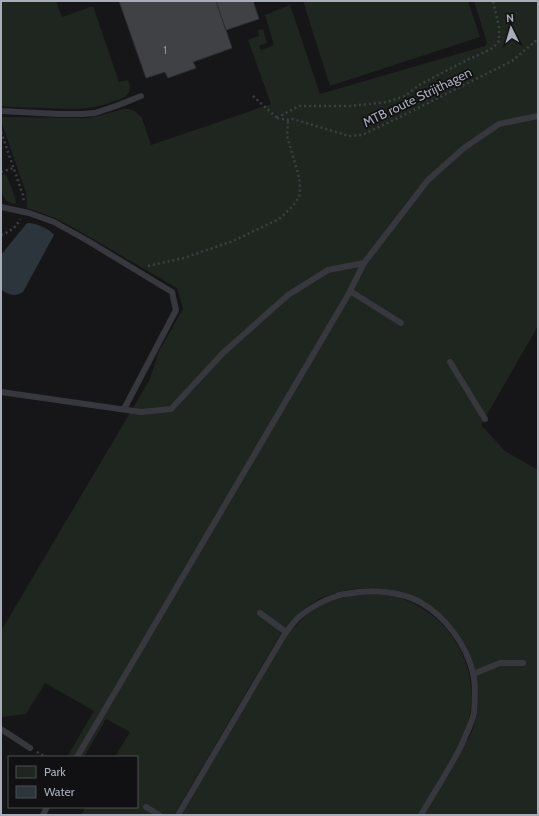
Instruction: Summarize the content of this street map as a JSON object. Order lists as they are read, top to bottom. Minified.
{"streets":{"path":["MTB route Strijthagen"]},"house_numbers":["1"],"legend":["Park","Water"],"north":"top"}
